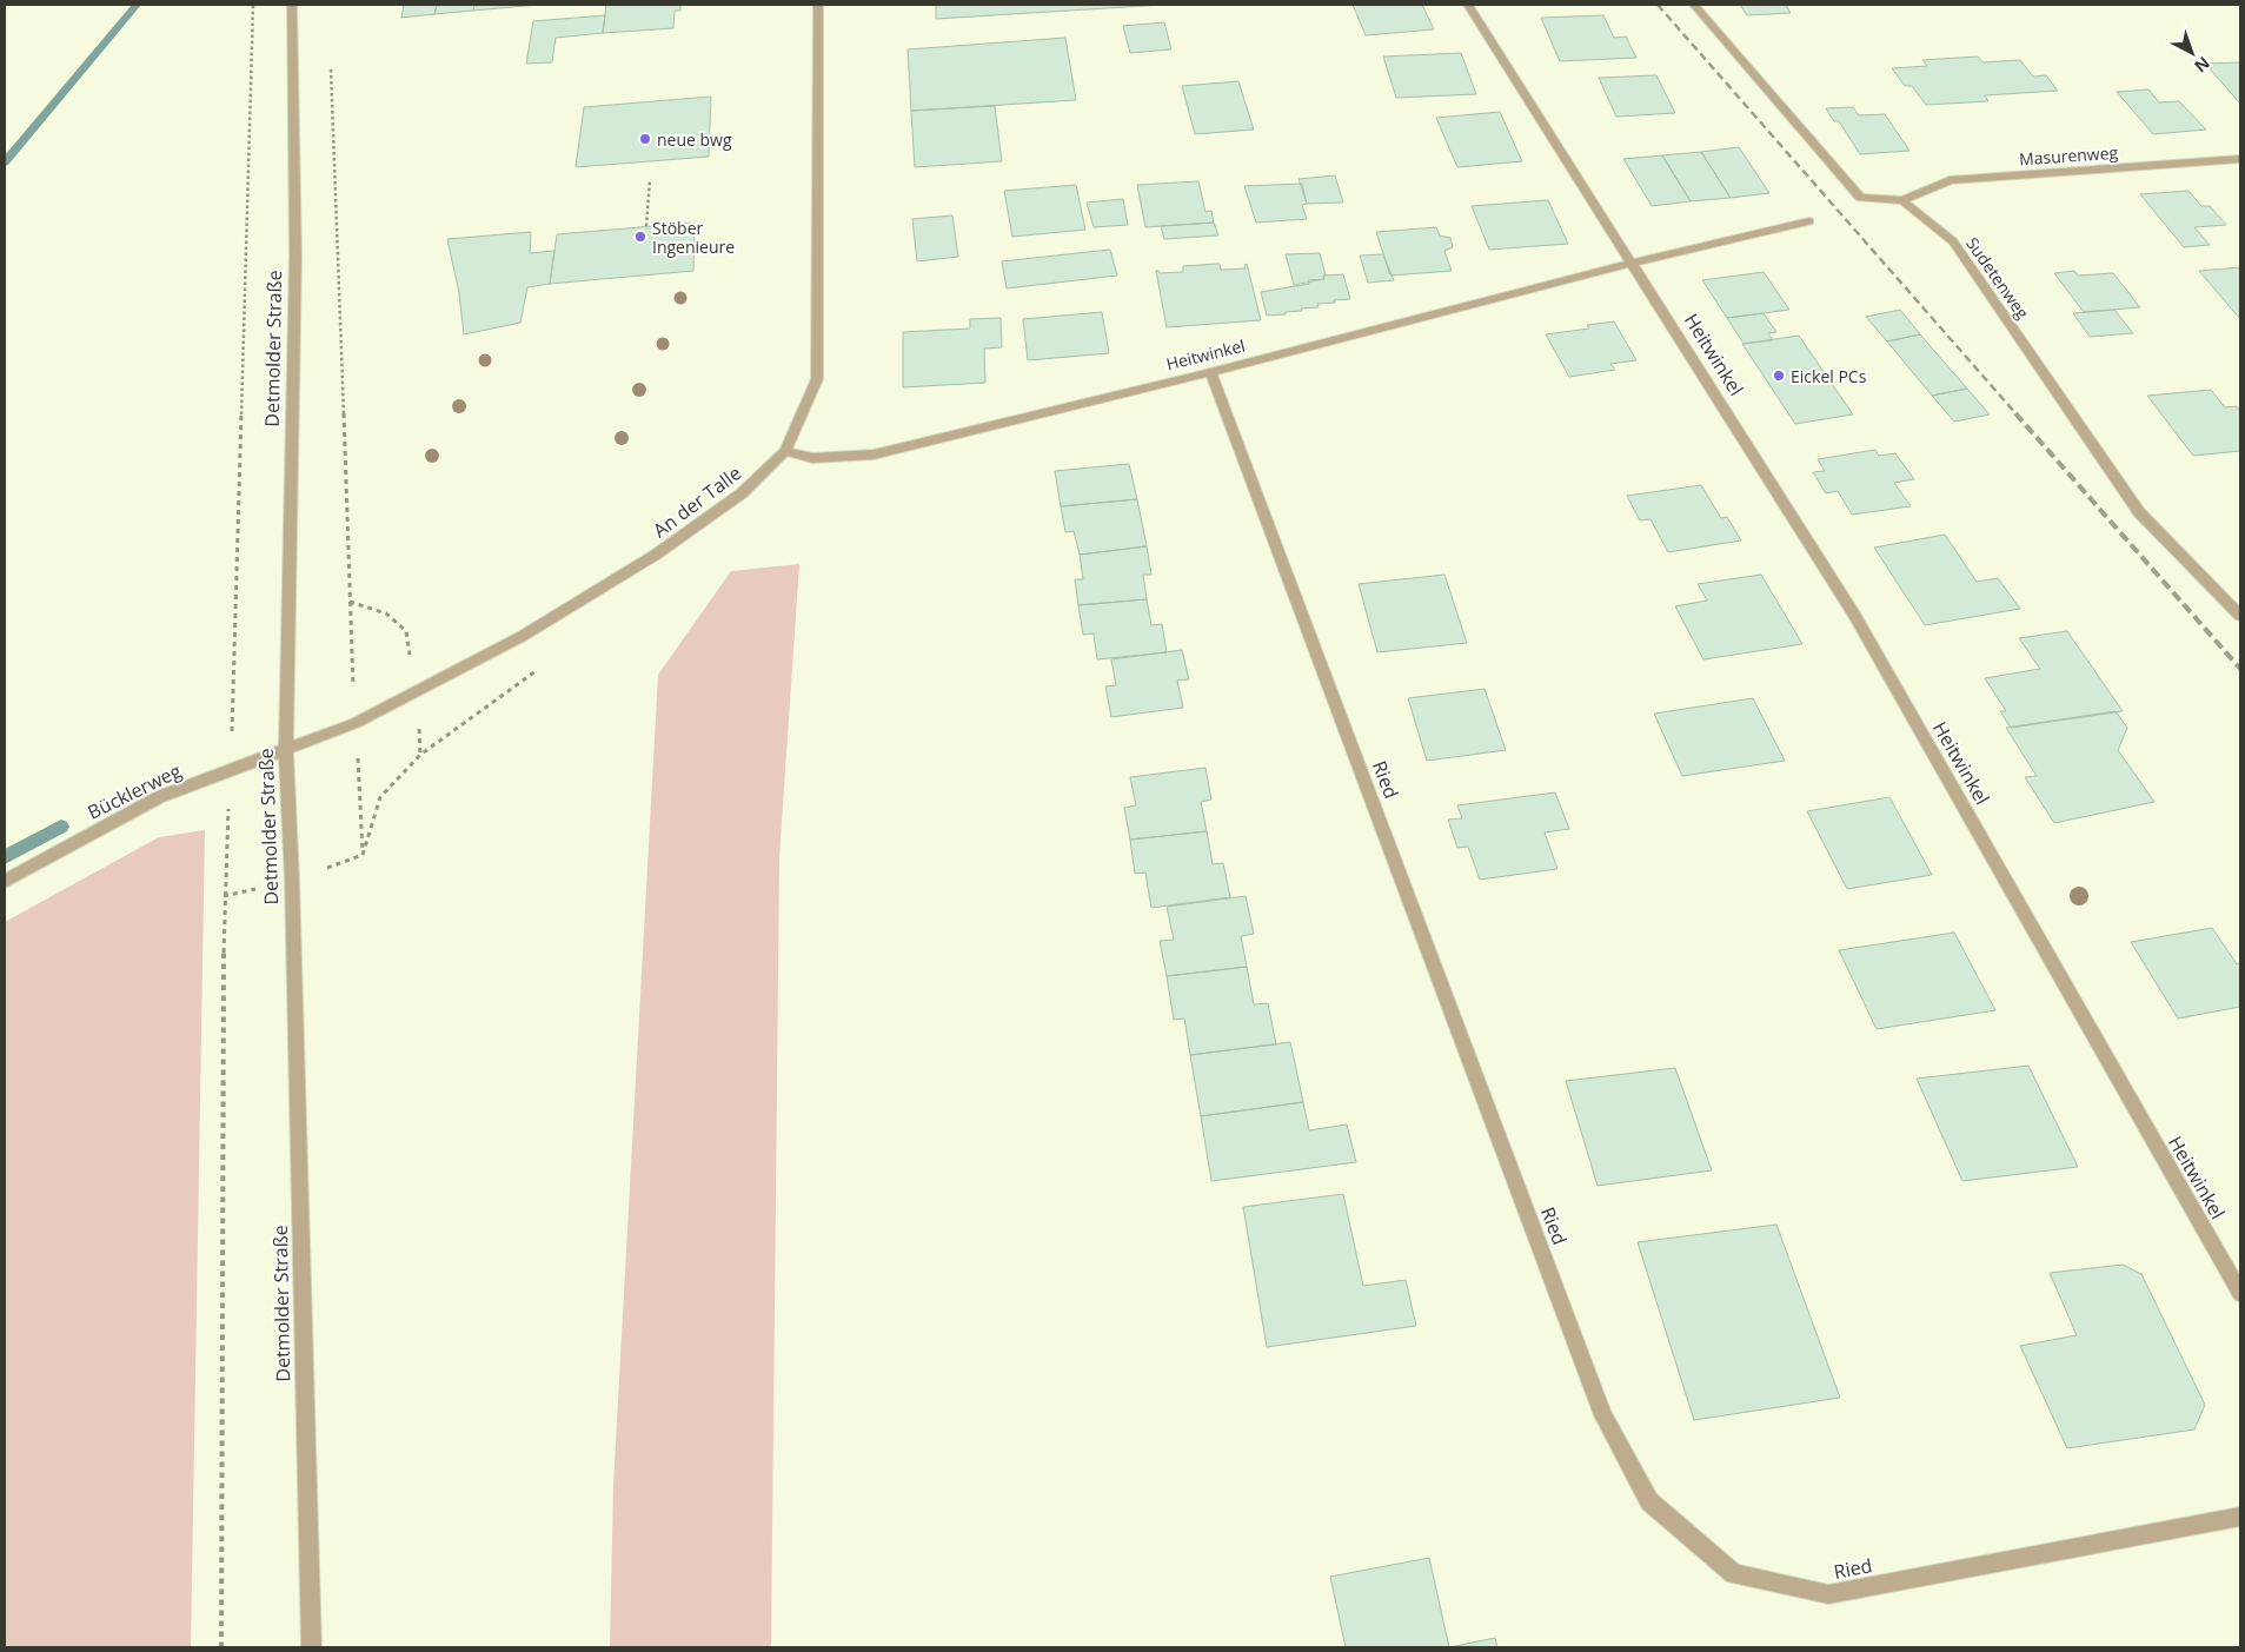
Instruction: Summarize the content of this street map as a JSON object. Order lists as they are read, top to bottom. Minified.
{"streets":{"street":["Masurenweg","Sudetenweg","Detmolder Straße","Heitwinkel","An der Talle","Ried","Bücklerweg"]},"crossings":[["Masurenweg","Sudetenweg"],["Detmolder Straße","An der Talle"],["Detmolder Straße","Bücklerweg"],["Heitwinkel","An der Talle"],["Heitwinkel","Ried"],["An der Talle","Bücklerweg"]],"places":["neue bwg","Stöber Ingenieure","Eickel PCs"],"north":"bottom right"}
